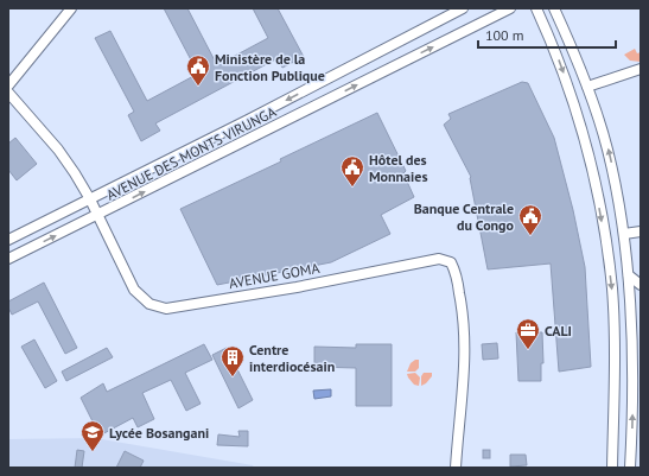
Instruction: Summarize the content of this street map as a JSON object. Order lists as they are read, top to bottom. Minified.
{"streets":{"street":["AVENUE DES MONTS VIRUNGA","AVENUE GOMA"]},"crossings":[["AVENUE DES MONTS VIRUNGA","AVENUE GOMA"]],"places":{"public building":["Ministère de la Fonction Publique","Hôtel des Monnaies","Banque Centrale du Congo"],"office":["CALI"],"building":["Centre interdiocésain"],"school or university":["Lycée Bosangani"]},"scale_bar":"100 m"}
